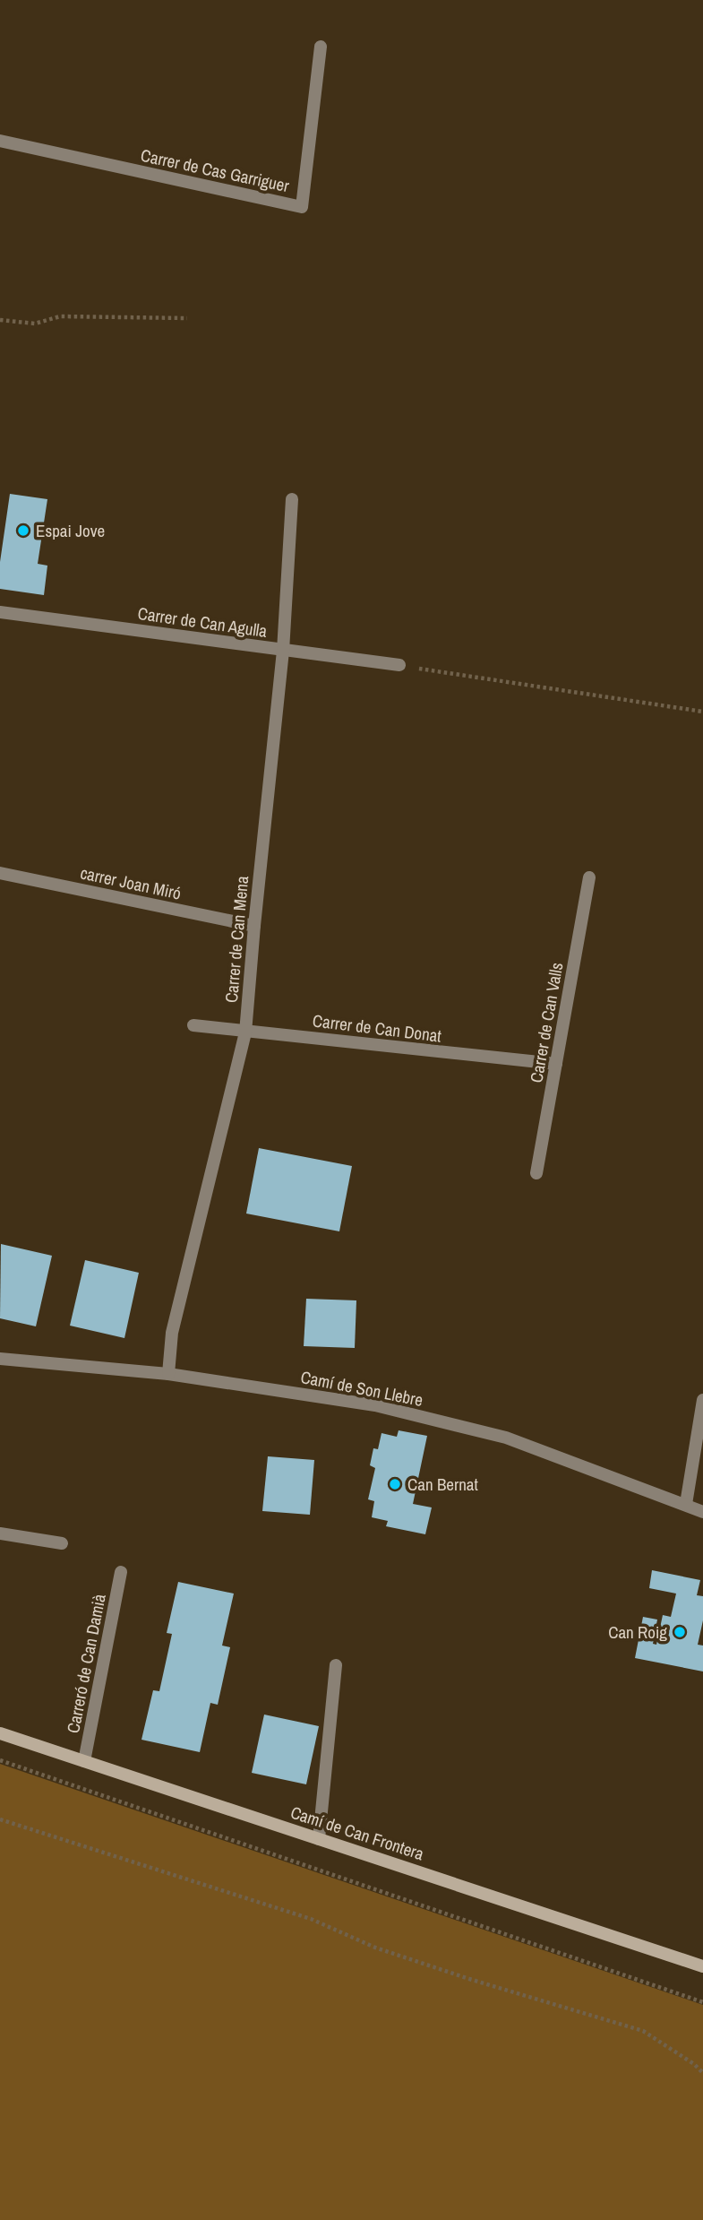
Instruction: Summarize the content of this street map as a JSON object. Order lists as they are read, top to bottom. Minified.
{"streets":{"street":["Carrer de Cas Garriguer","Carrer de Can Agulla","carrer Joan Miró","Carrer de Can Mena","Carrer de Can Valls","Carrer de Can Donat","Camí de Son Llebre","Carreró de Can Damià","Camí de Can Frontera"]},"crossings":[["Carrer de Can Agulla","Carrer de Can Mena"],["carrer Joan Miró","Carrer de Can Mena"],["Carrer de Can Mena","Carrer de Can Donat"],["Carrer de Can Mena","Camí de Son Llebre"],["Carrer de Can Valls","Carrer de Can Donat"],["Carreró de Can Damià","Camí de Can Frontera"]],"places":["Espai Jove","Can Bernat","Can Roig"]}
